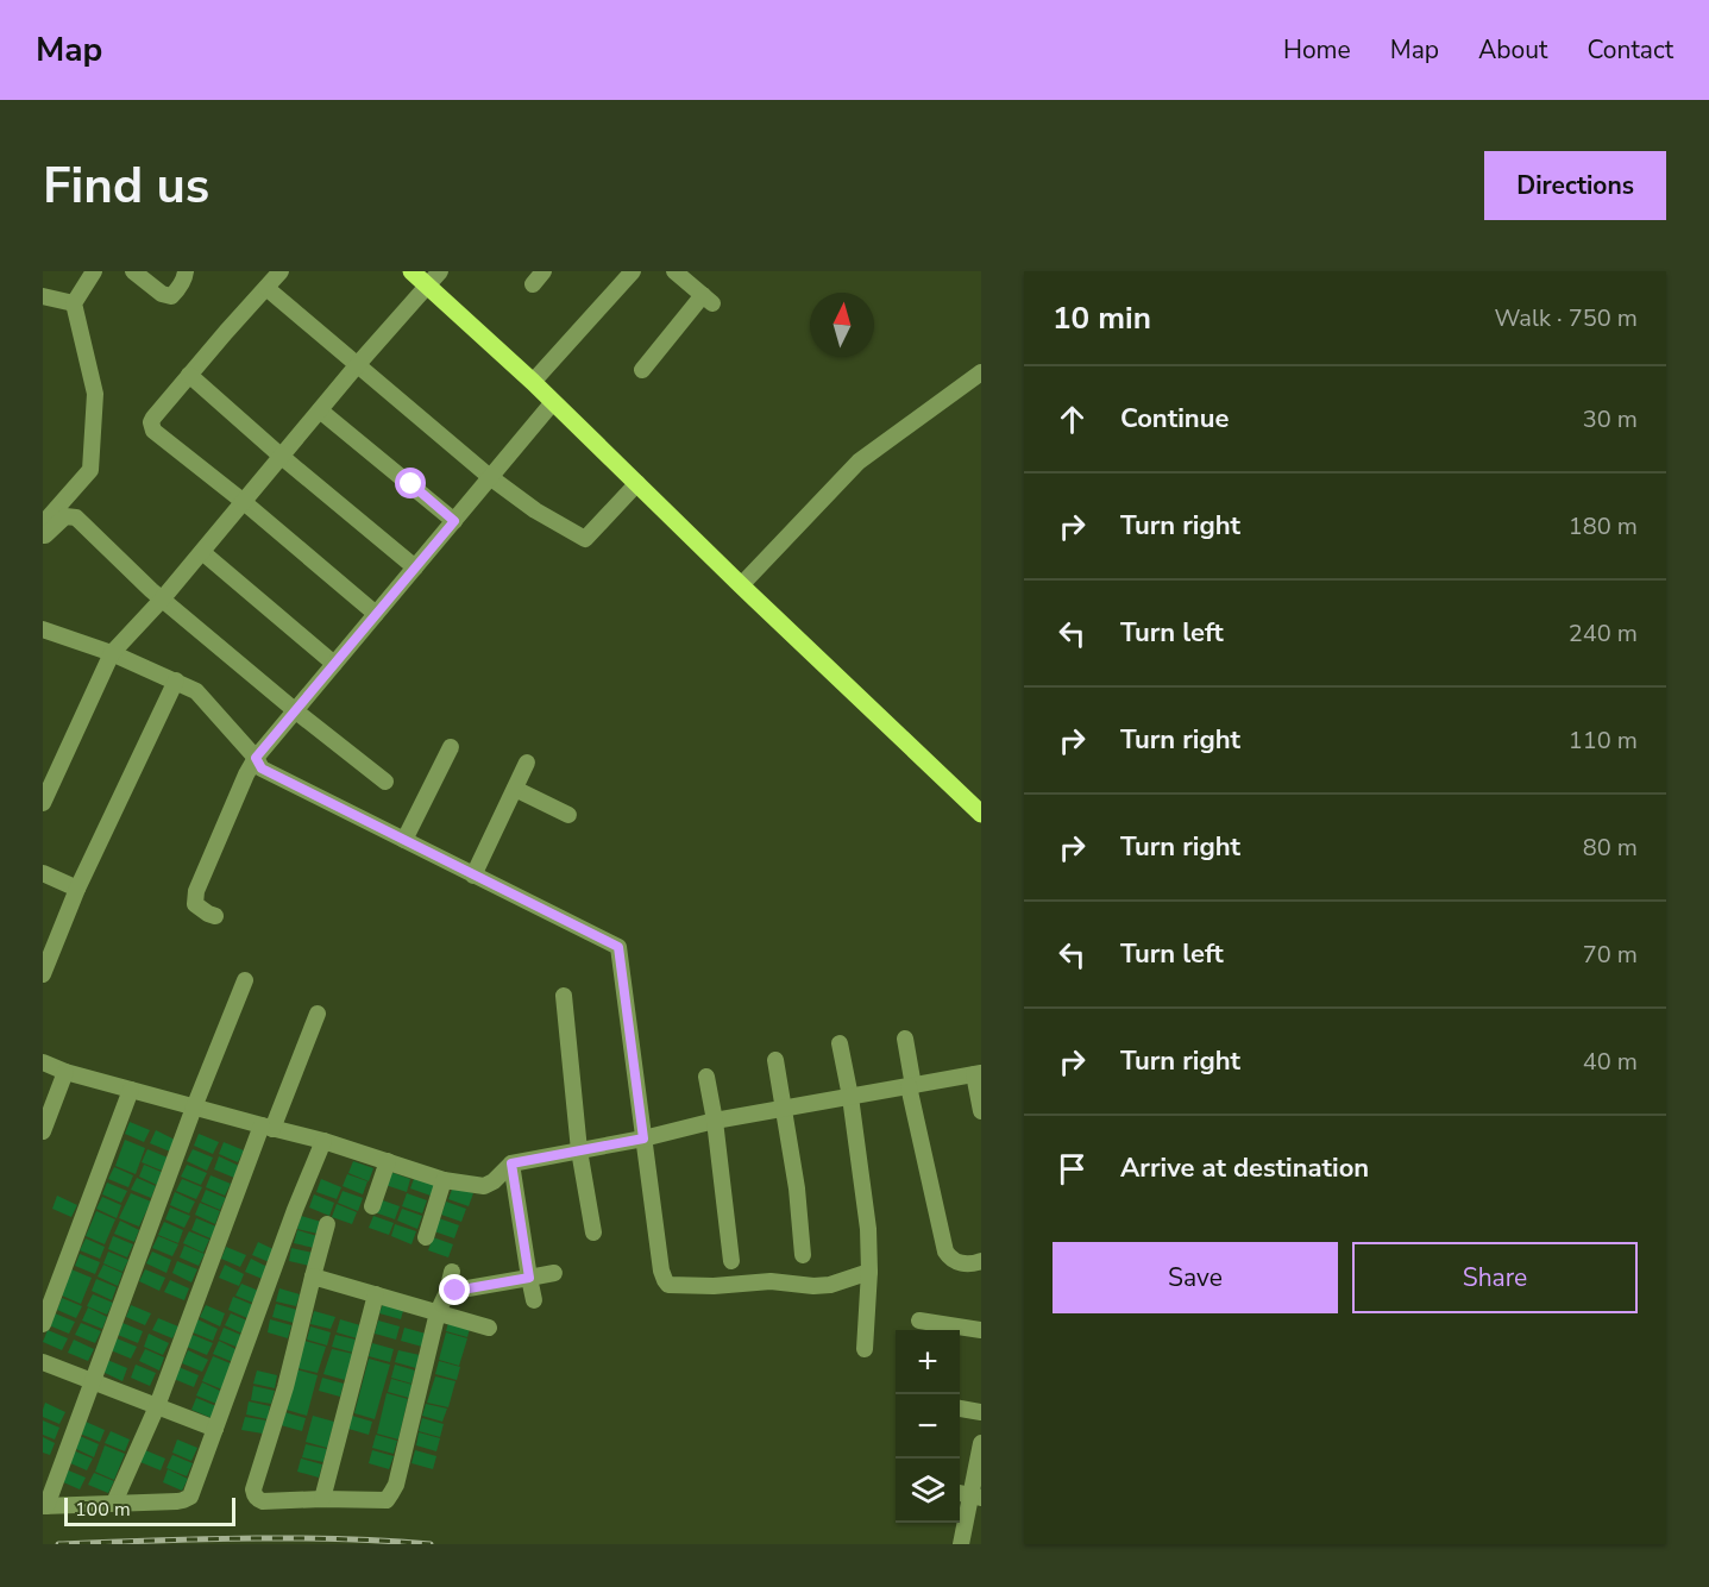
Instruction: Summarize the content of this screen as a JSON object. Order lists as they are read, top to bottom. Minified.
{"scale_bar":"100 m","north":"top","page":{"header":"Map","nav":["Home","Map","About","Contact"],"buttons":["Directions",["Save","Share"]],"title":"Find us","heading":["10 min","Walk · 750 m"],"list":[["Continue","30 m"],["Turn right","180 m"],["Turn left","240 m"],["Turn right","110 m"],["Turn right","80 m"],["Turn left","70 m"],["Turn right","40 m"],"Arrive at destination"],"map_buttons":["+","−"],"scale":"100 m"}}
